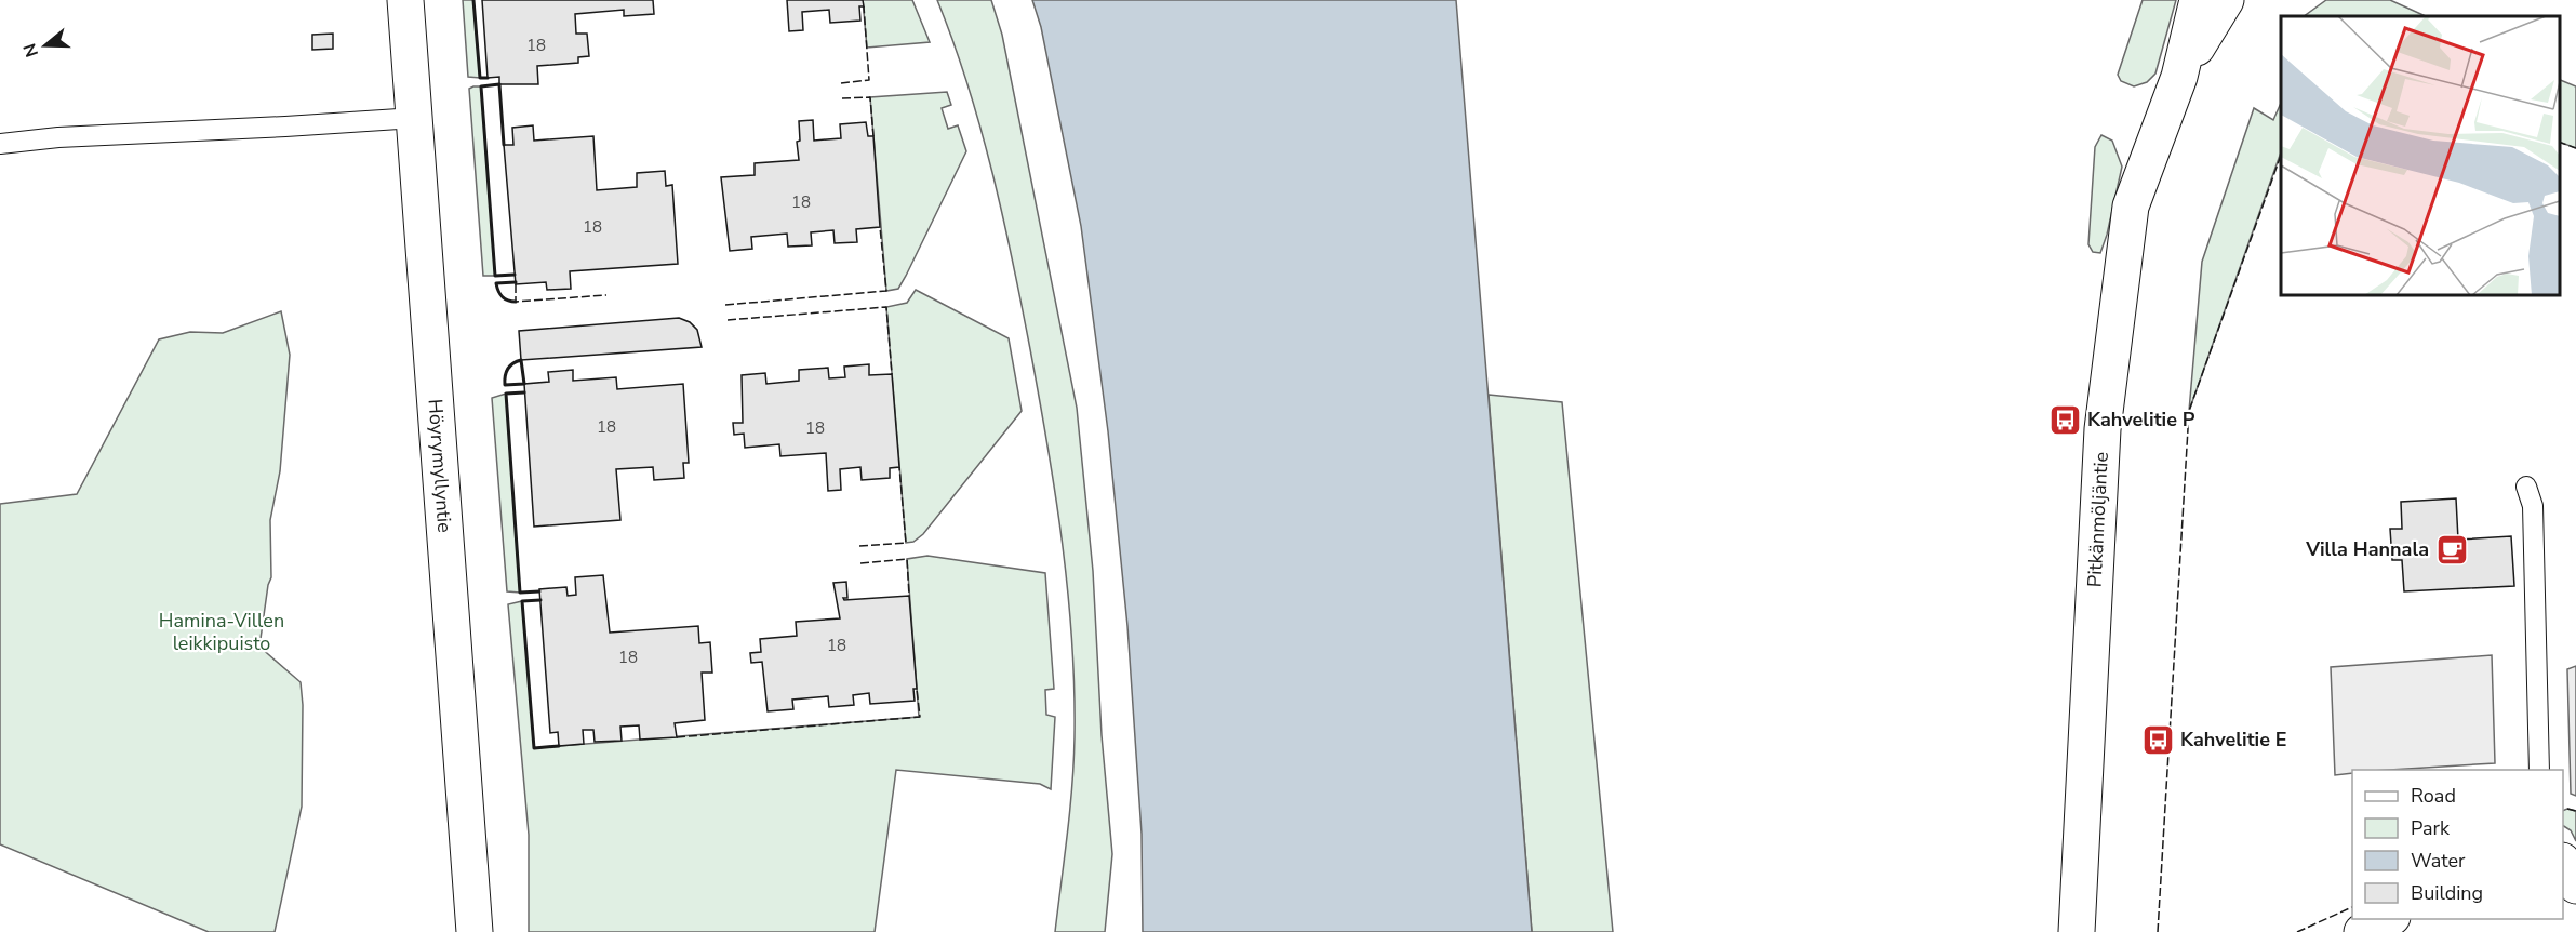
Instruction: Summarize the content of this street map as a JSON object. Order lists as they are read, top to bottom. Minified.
{"streets":{"street":["Höyrymyllyntie","Pitkänmöljäntie"]},"parks":["Hamina-Villen leikkipuisto"],"places":{"bus stop":["Kahvelitie P","Kahvelitie E"],"cafe":["Villa Hannala"]},"house_numbers":["18","18","18","18","18","18","18"],"legend":["Road","Park","Water","Building"],"north":"left"}
